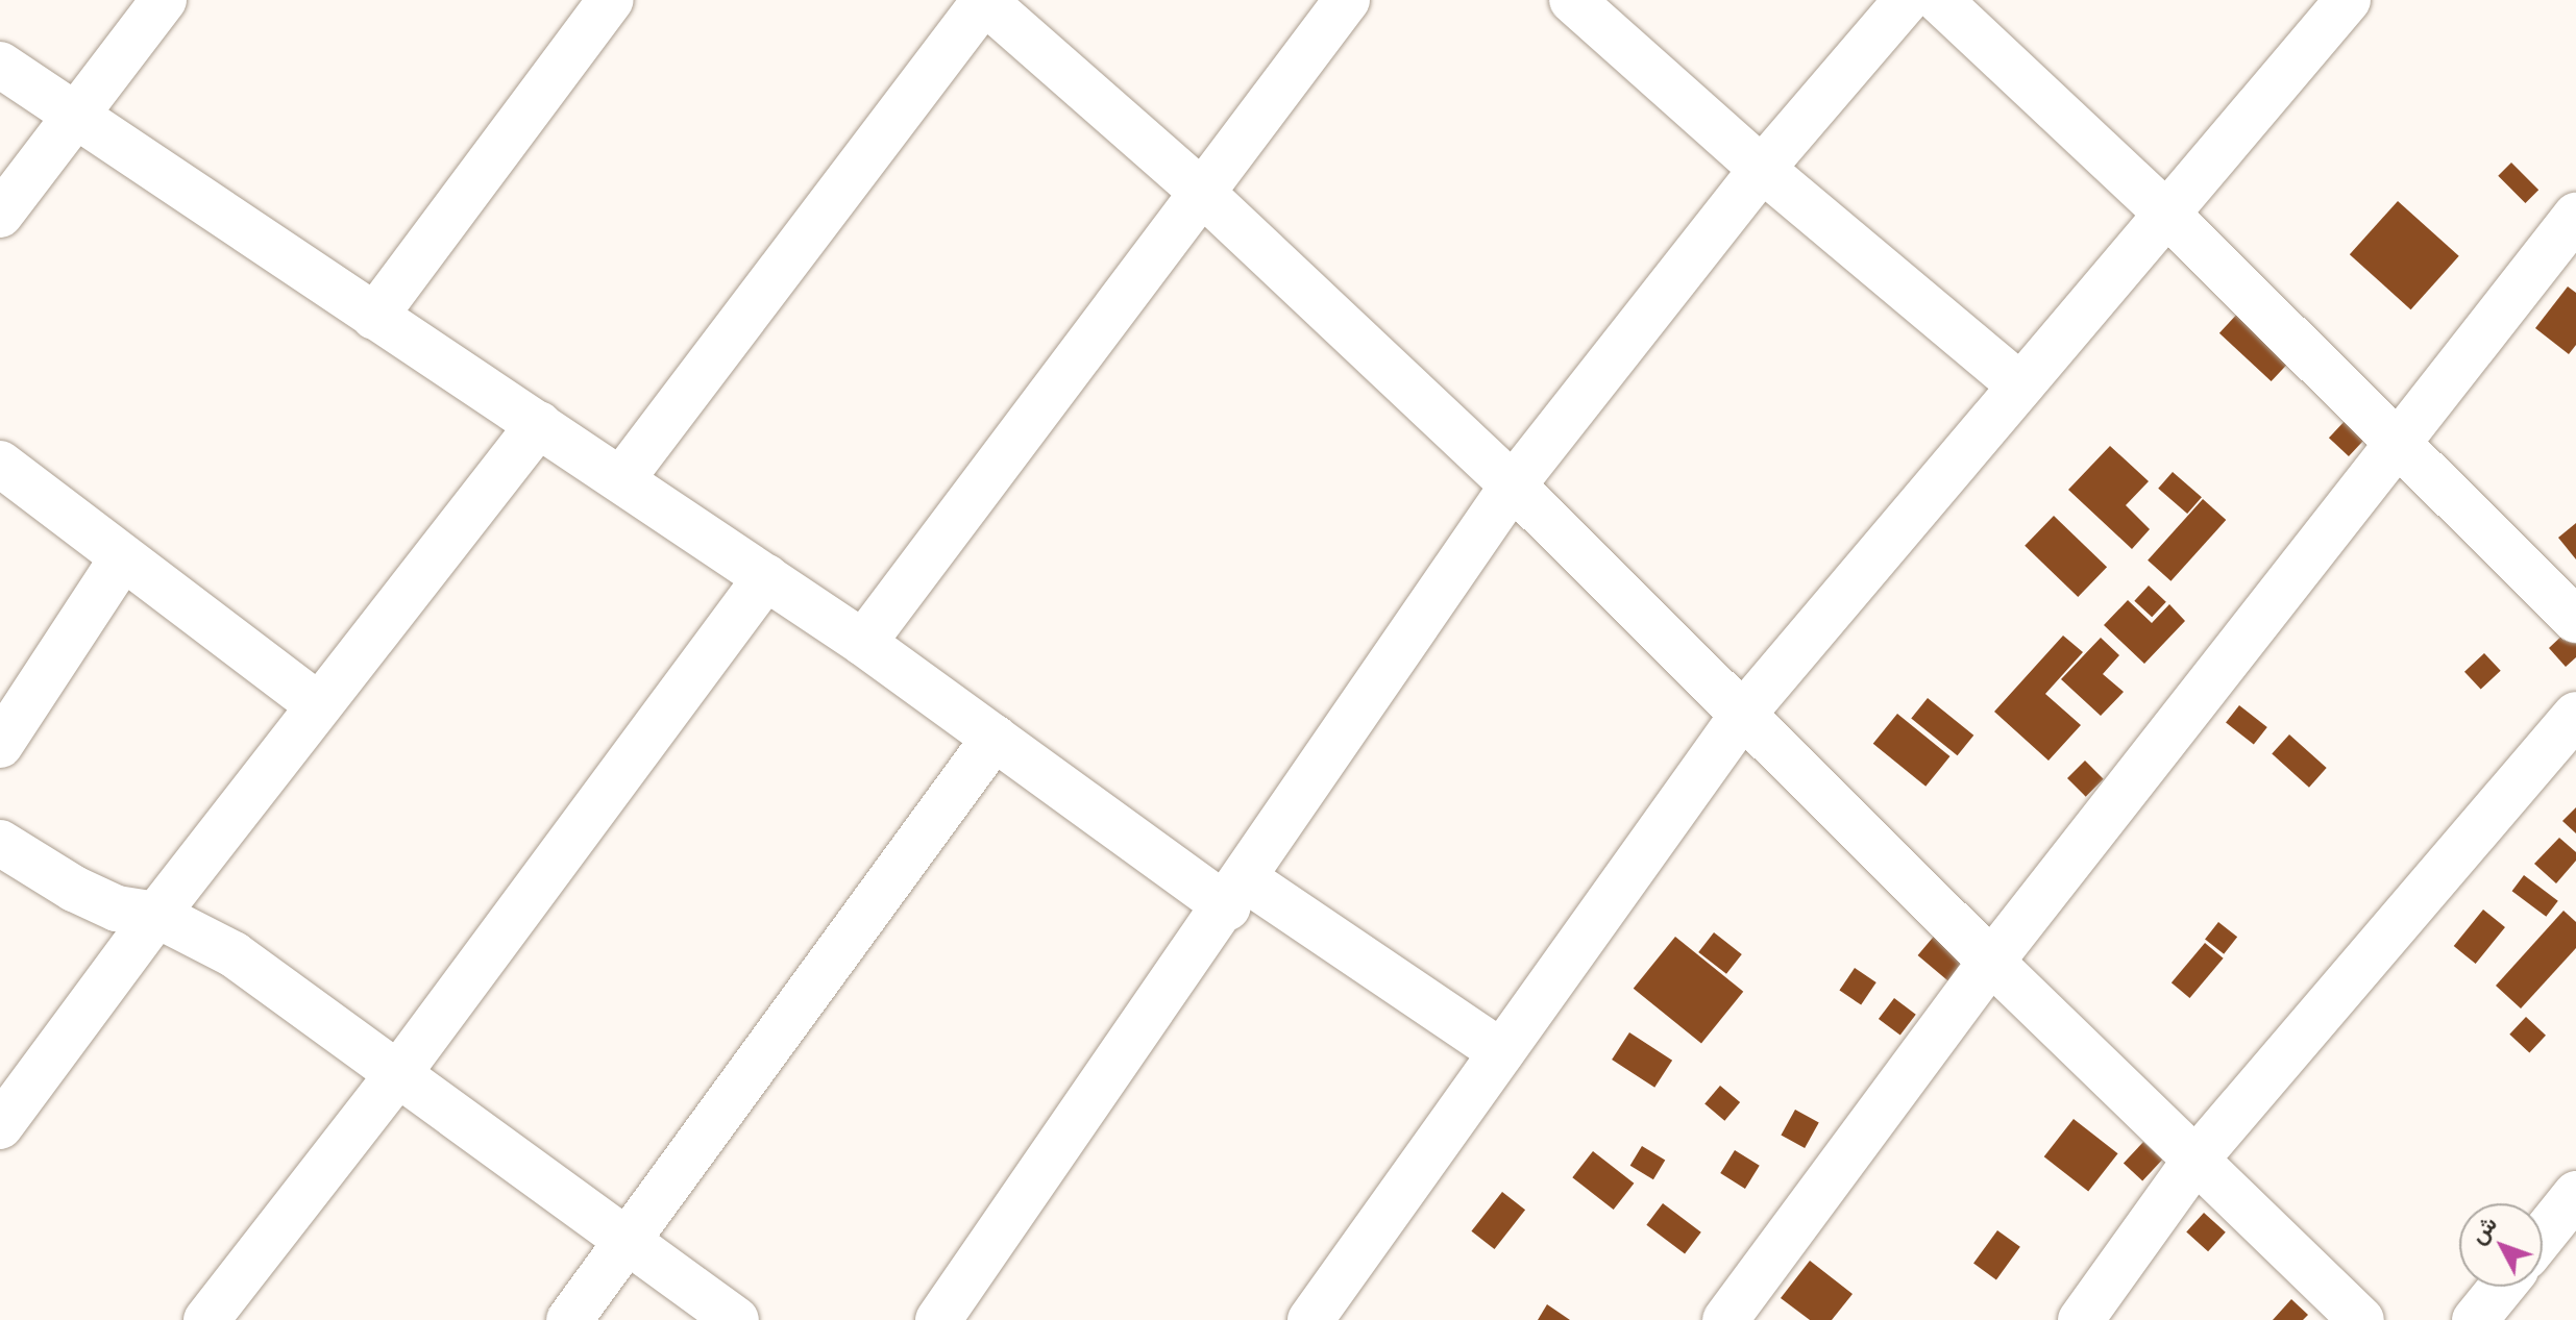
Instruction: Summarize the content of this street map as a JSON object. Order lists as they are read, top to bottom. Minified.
{"north":"top left"}
